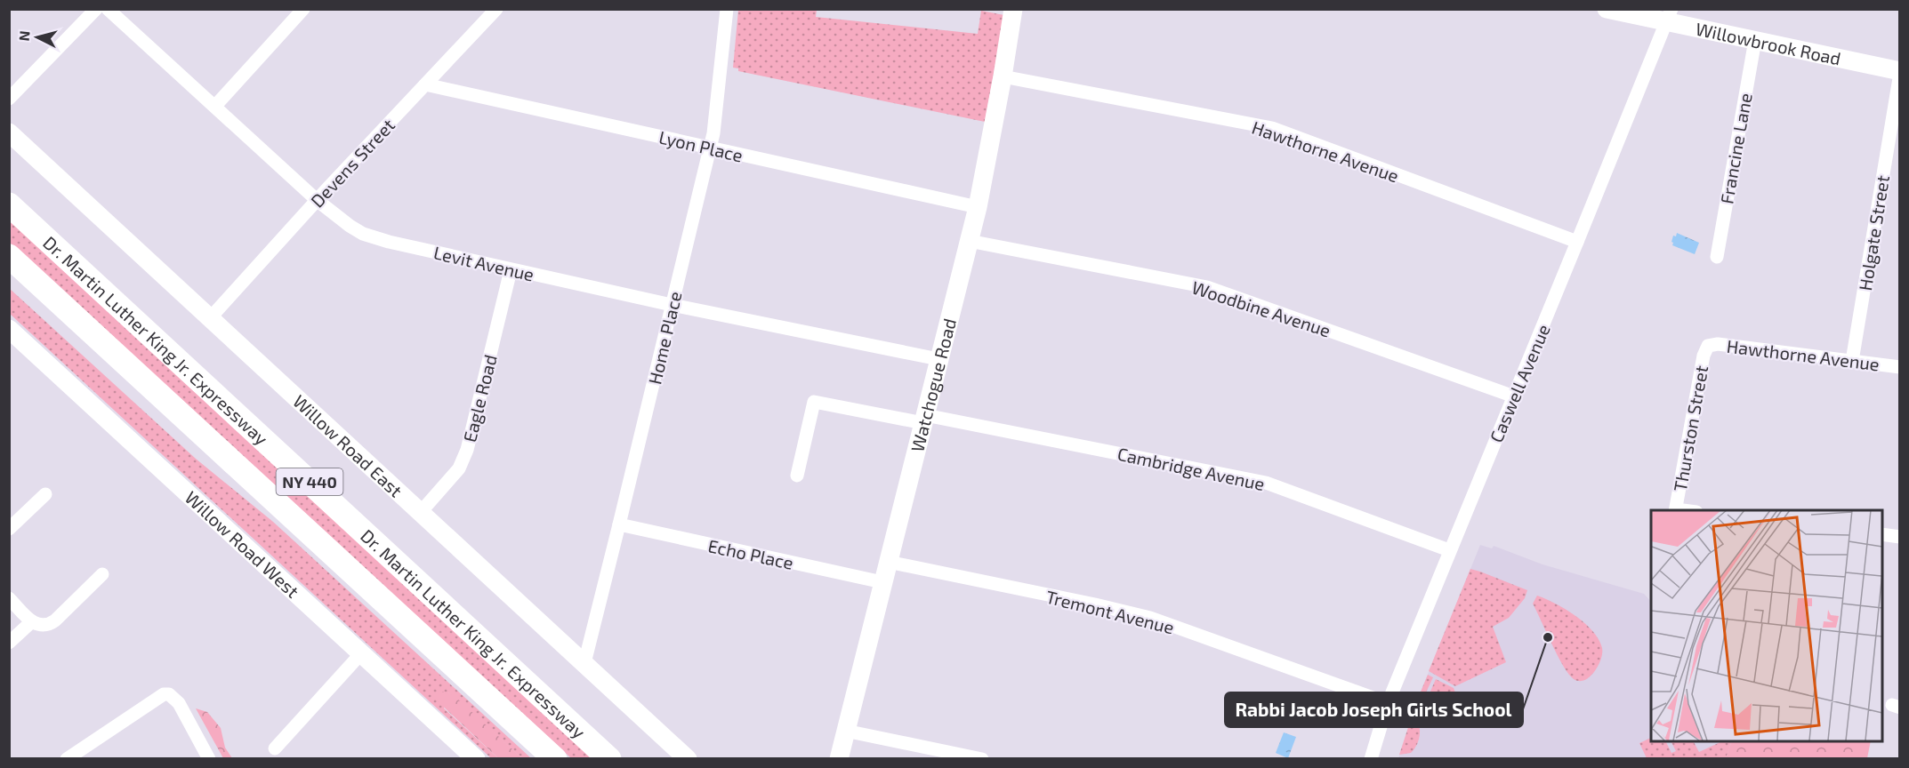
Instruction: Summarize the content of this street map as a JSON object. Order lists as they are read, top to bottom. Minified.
{"streets":{"highway":["Dr. Martin Luther King Jr. Expressway","NY 440"],"street":["Willowbrook Road","Lyon Place","Francine Lane","Hawthorne Avenue","Devens Street","Holgate Street","Levit Avenue","Woodbine Avenue","Home Place","Caswell Avenue","Watchogue Road","Eagle Road","Thurston Street","Willow Road East","Cambridge Avenue","Willow Road West","Echo Place","Tremont Avenue"]},"crossings":[["Willowbrook Road","Francine Lane"],["Willowbrook Road","Holgate Street"],["Willowbrook Road","Caswell Avenue"],["Lyon Place","Devens Street"],["Lyon Place","Home Place"],["Lyon Place","Watchogue Road"],["Hawthorne Avenue","Holgate Street"],["Hawthorne Avenue","Caswell Avenue"],["Hawthorne Avenue","Watchogue Road"],["Hawthorne Avenue","Thurston Street"],["Devens Street","Levit Avenue"],["Devens Street","Willow Road East"],["Levit Avenue","Home Place"],["Levit Avenue","Watchogue Road"],["Levit Avenue","Eagle Road"],["Woodbine Avenue","Caswell Avenue"],["Woodbine Avenue","Watchogue Road"],["Home Place","Willow Road East"],["Home Place","Echo Place"],["Caswell Avenue","Cambridge Avenue"],["Caswell Avenue","Tremont Avenue"],["Watchogue Road","Cambridge Avenue"],["Watchogue Road","Echo Place"],["Watchogue Road","Tremont Avenue"],["Eagle Road","Willow Road East"]],"places":["Rabbi Jacob Joseph Girls School"],"north":"left"}
